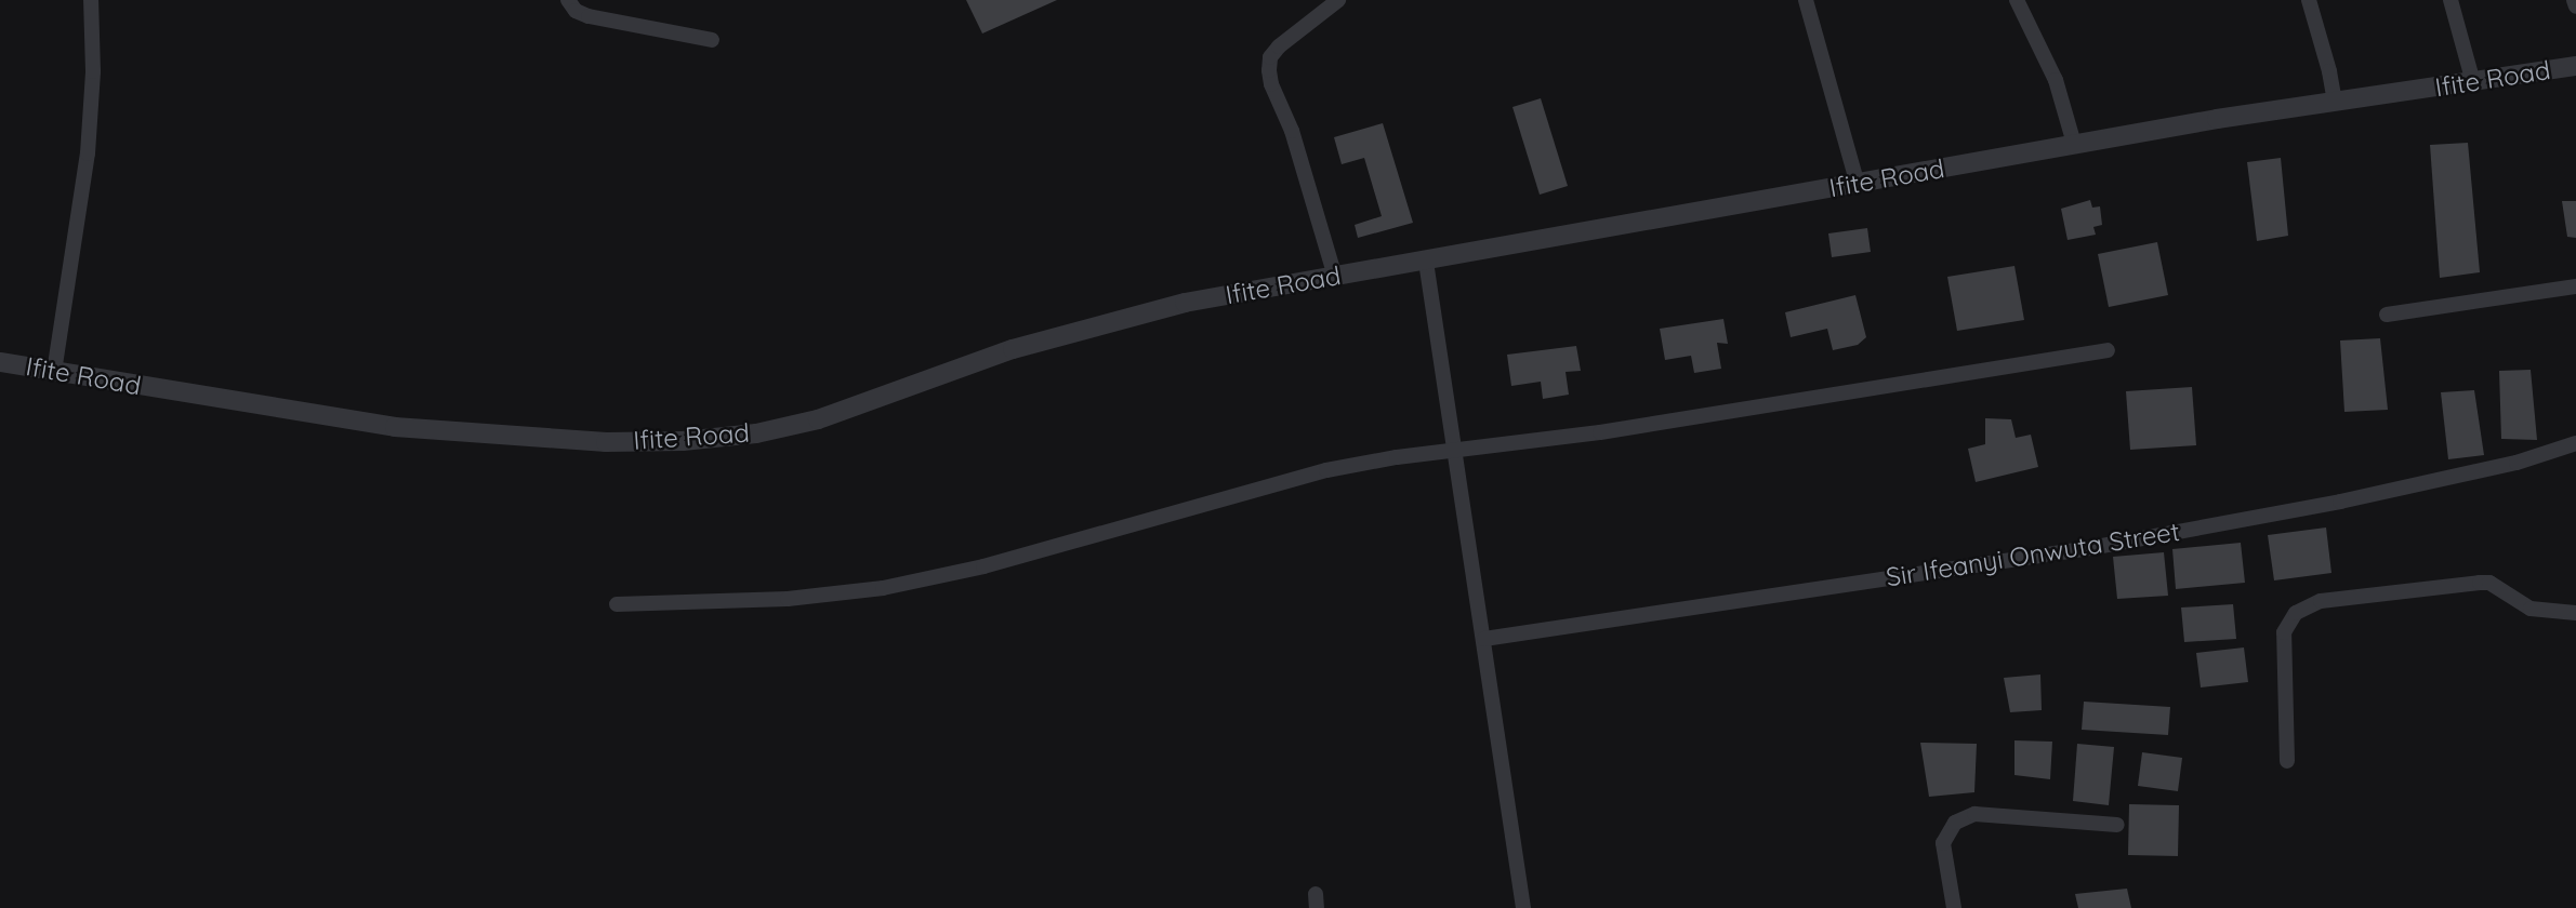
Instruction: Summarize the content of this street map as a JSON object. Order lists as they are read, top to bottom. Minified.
{"streets":{"street":["Ifite Road","Sir Ifeanyi Onwuta Street"]}}
